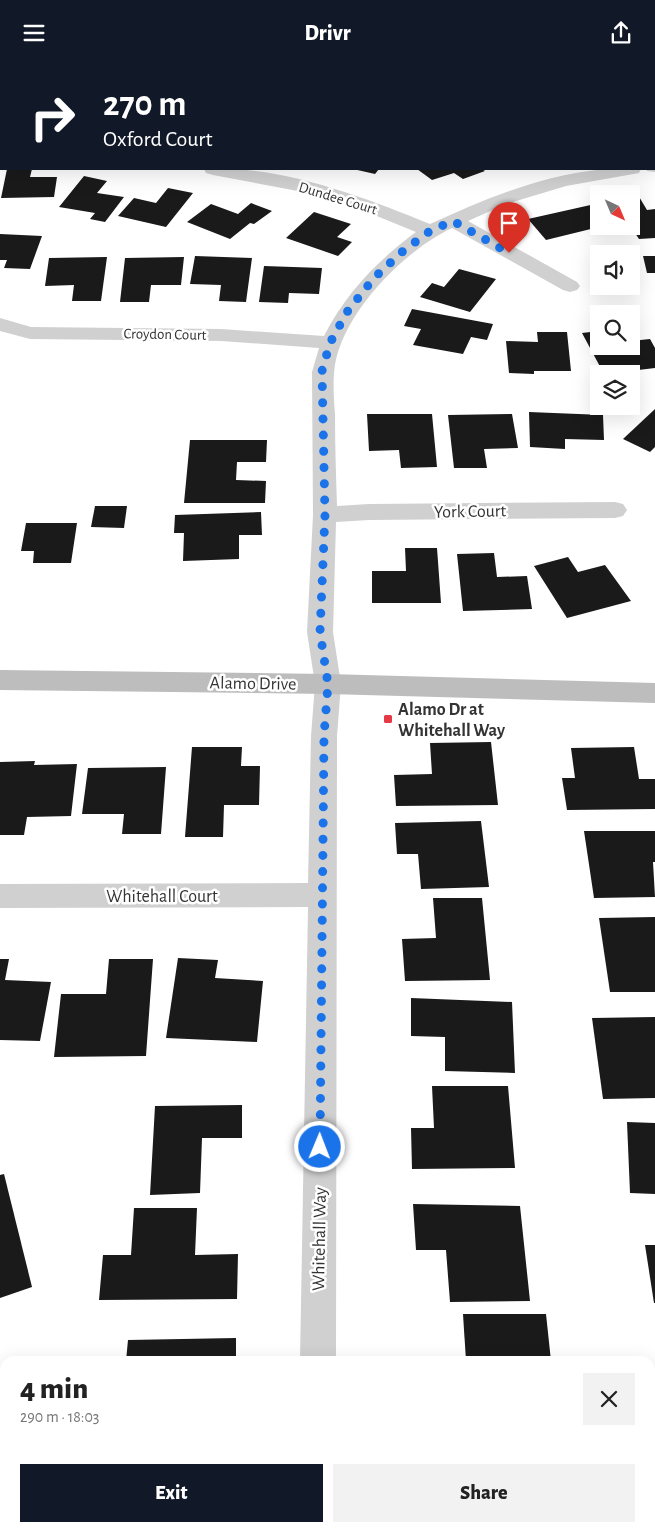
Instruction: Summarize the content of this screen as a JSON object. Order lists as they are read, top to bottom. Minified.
{"streets":{"main road":["Alamo Drive"],"street":["Dundee Court","Croydon Court","York Court","Whitehall Court","Whitehall Way"]},"crossings":[["Dundee Court","Whitehall Way"],["Croydon Court","Whitehall Way"],["York Court","Whitehall Way"],["Alamo Drive","Whitehall Way"],["Whitehall Court","Whitehall Way"]],"places":{"transit":["Alamo Dr at Whitehall Way"]},"north":"bottom right","page":{"header":"Drivr","turn":["270 m","Oxford Court"],"heading":["4 min","290 m · 18:03"],"buttons":["Exit","Share"]}}
